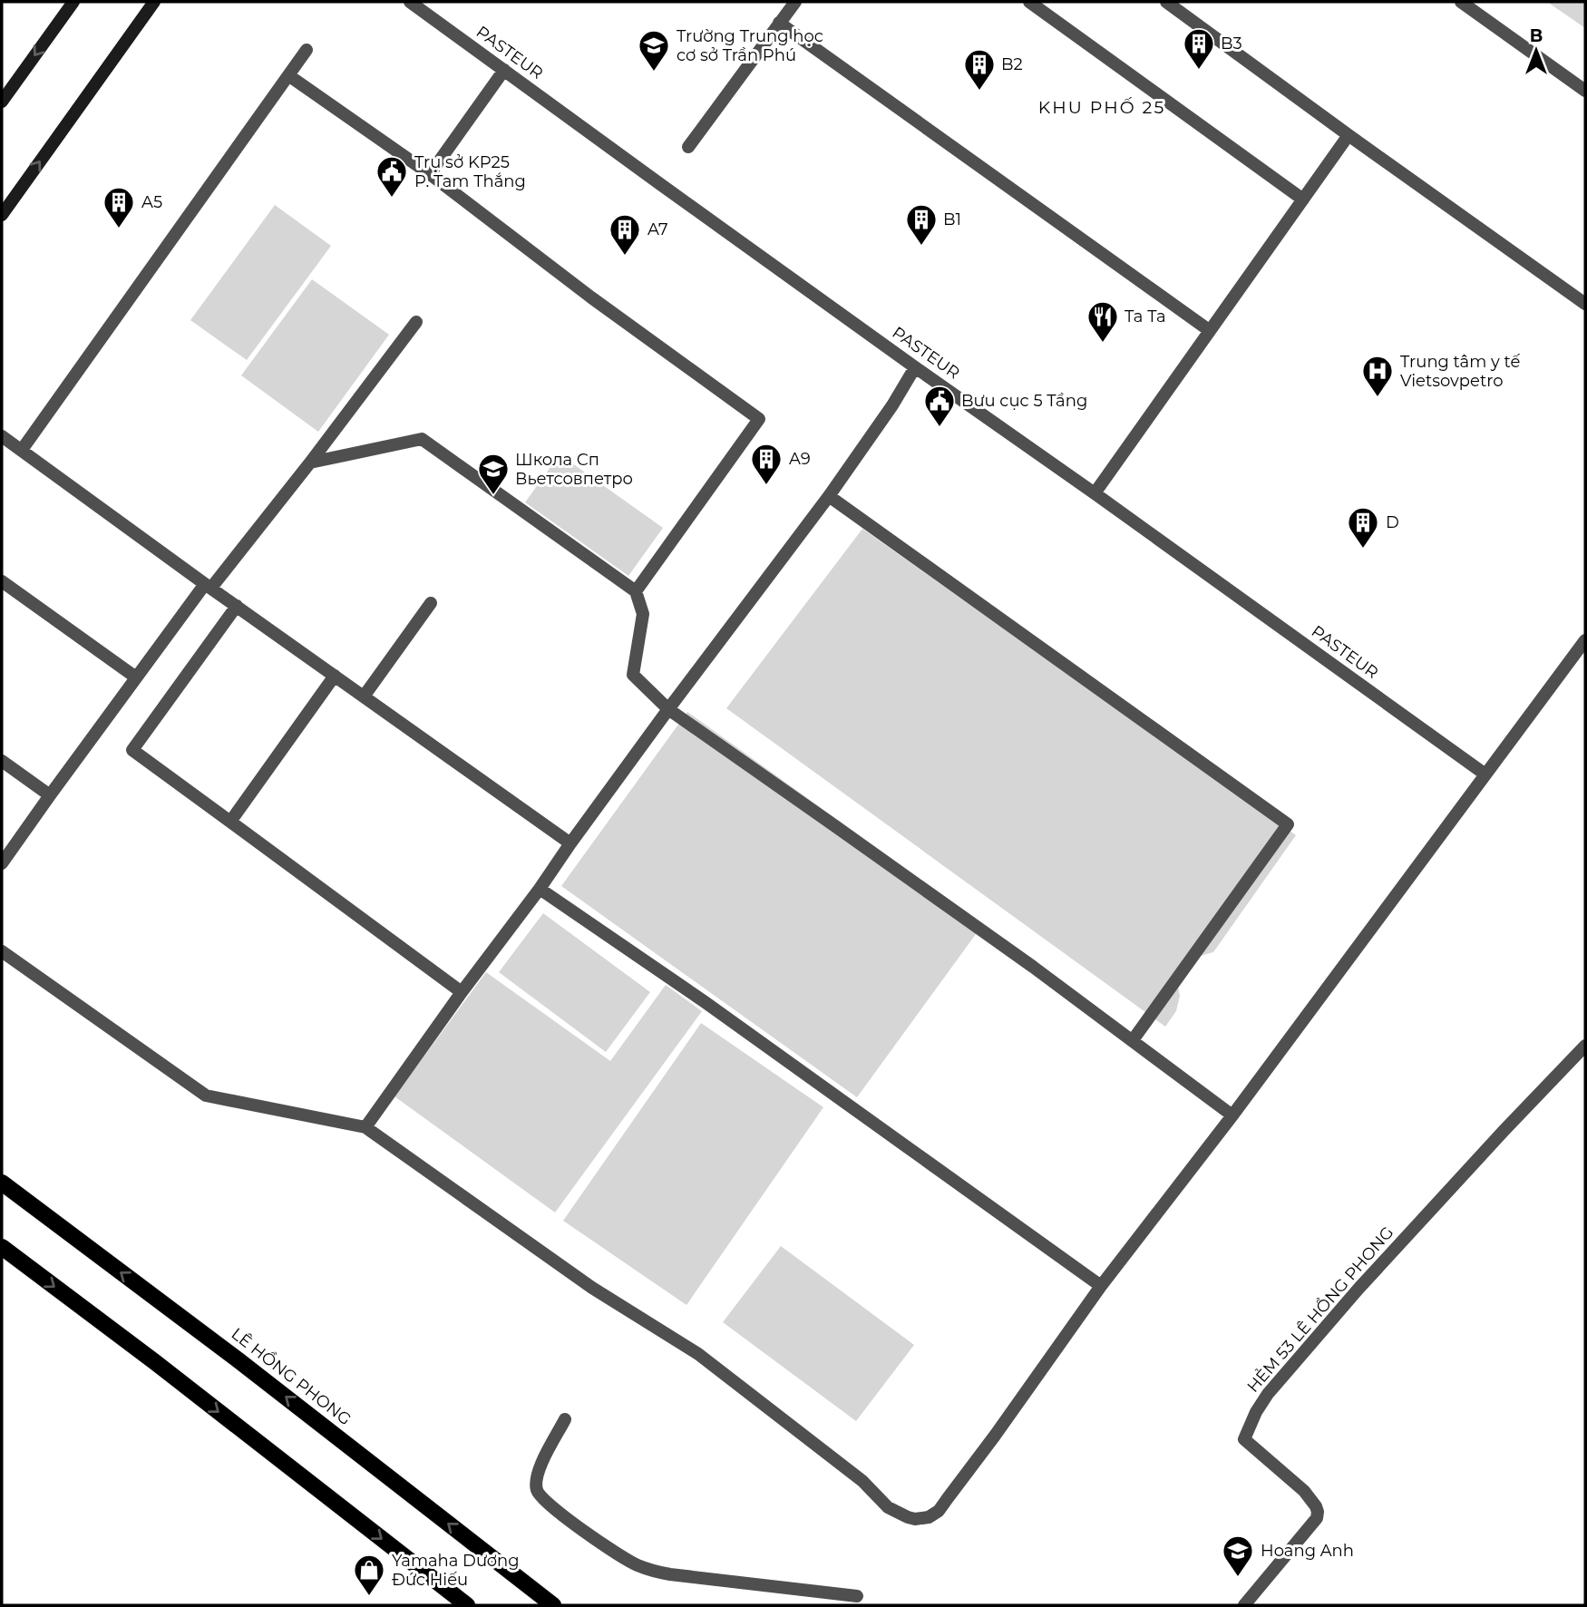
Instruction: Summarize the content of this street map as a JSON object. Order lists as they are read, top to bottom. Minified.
{"streets":{"main road":["LÊ HỒNG PHONG"],"street":["PASTEUR","HẺM 53 LÊ HỒNG PHONG"]},"districts":["KHU PHỐ 25"],"places":{"building":["B3","B2","A5","B1","A7","A9","D"],"school or university":["Trường Trung học cơ sở Trần Phú","Школа Сп Вьетсовпетро","Hoang Anh"],"public building":["Trụ sở KP25 P. Tam Thắng","Bưu cục 5 Tầng"],"restaurant":["Ta Ta"],"hospital":["Trung tâm y tế Vietsovpetro"],"shop":["Yamaha Dương Đức Hiếu"]},"north":"top"}
